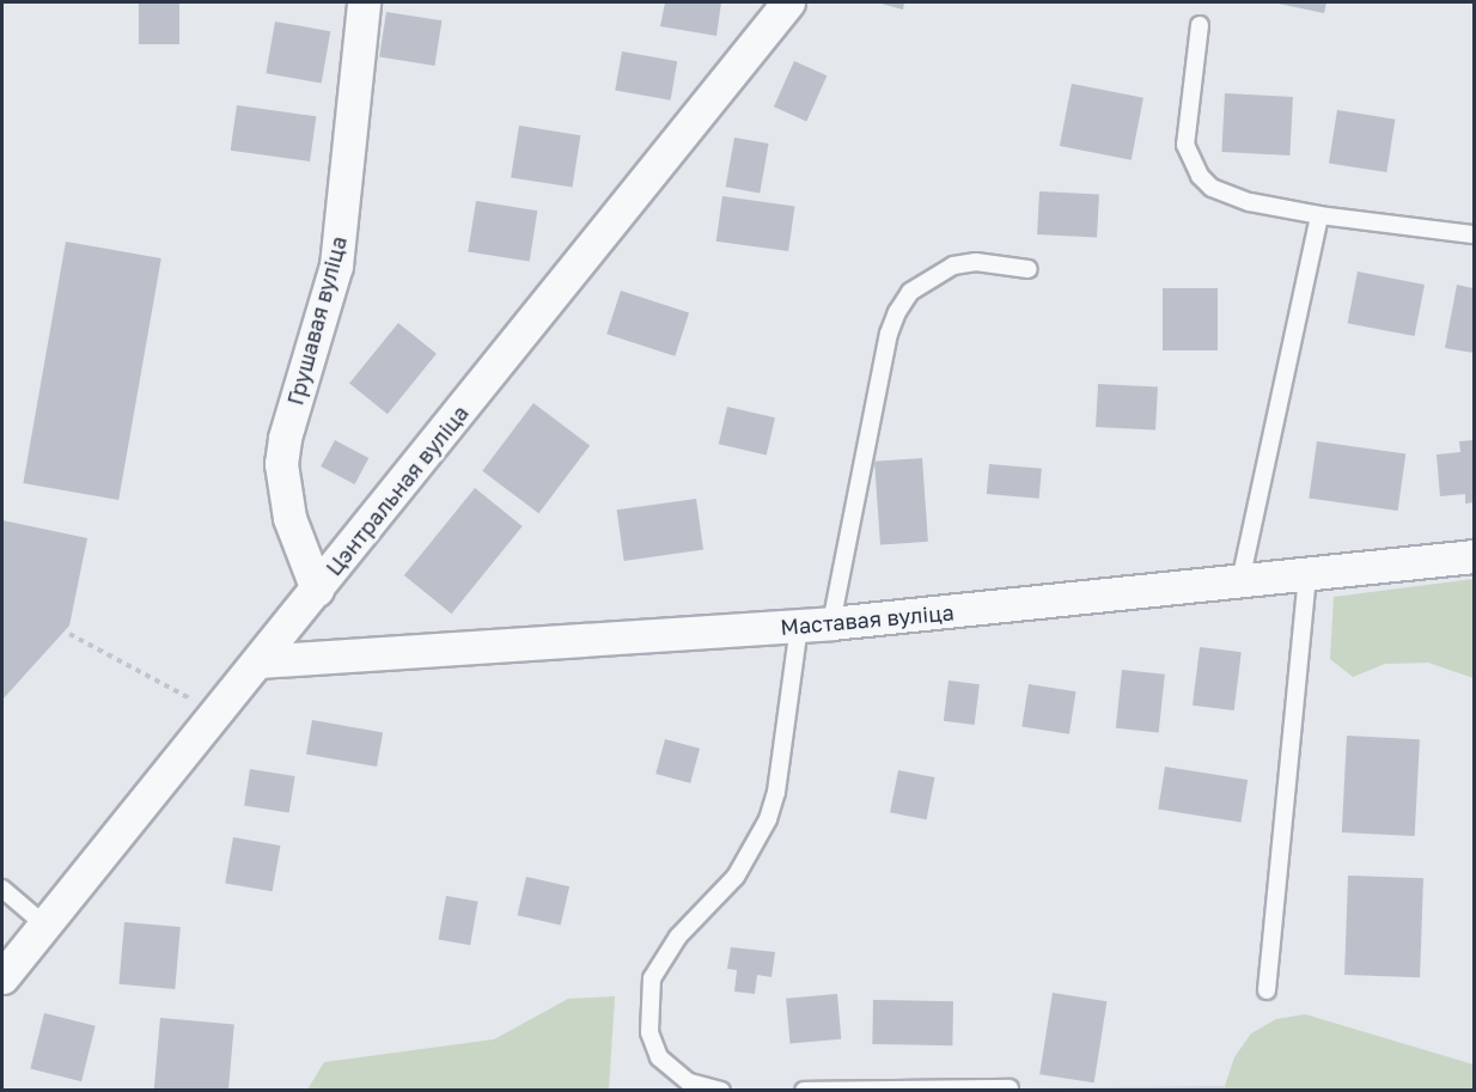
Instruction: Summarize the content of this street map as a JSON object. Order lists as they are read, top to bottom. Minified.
{"streets":{"street":["Грушавая вуліца","Цэнтральная вуліца","Маставая вуліца"]},"crossings":[["Грушавая вуліца","Цэнтральная вуліца"],["Цэнтральная вуліца","Маставая вуліца"]]}
